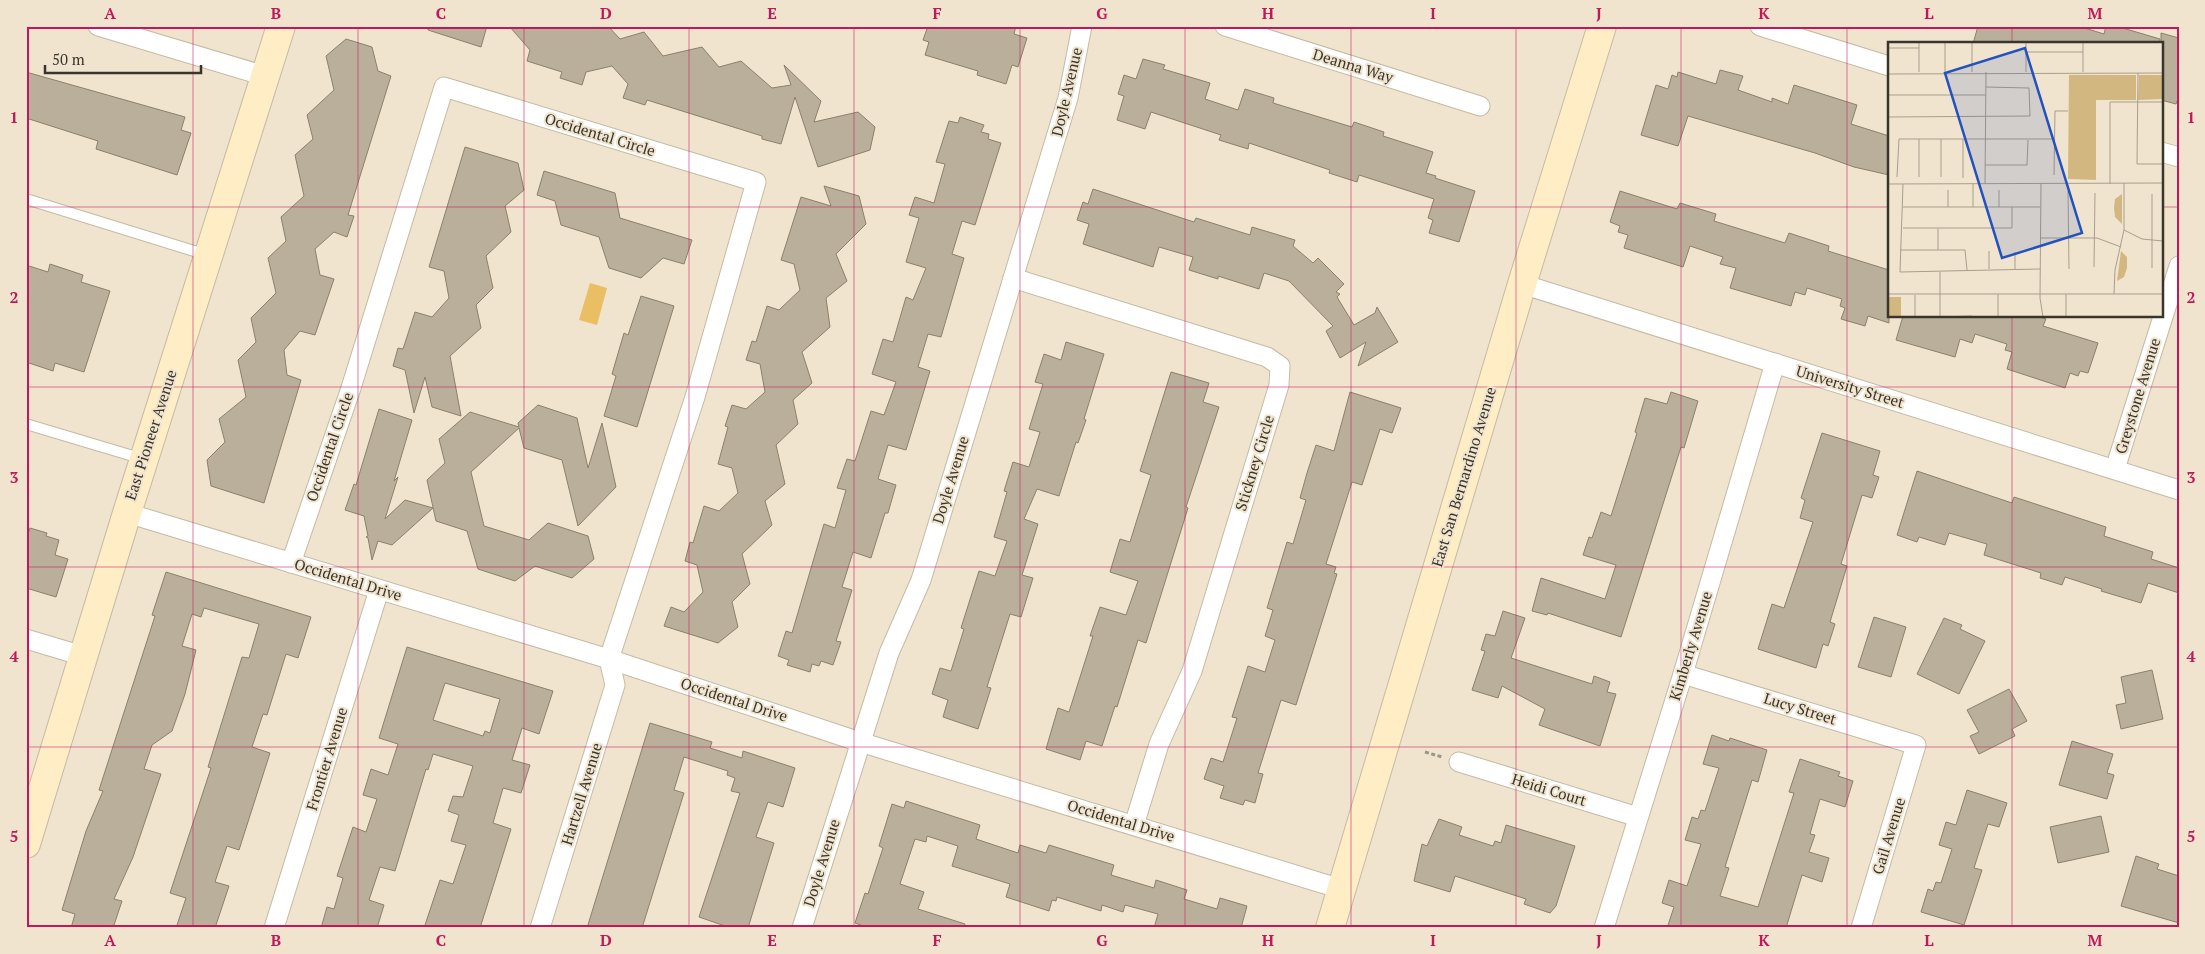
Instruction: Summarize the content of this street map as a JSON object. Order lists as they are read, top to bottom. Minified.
{"streets":{"street":["Deanna Way","Doyle Avenue","Occidental Circle","University Street","Greystone Avenue","East Pioneer Avenue","Stickney Circle","East San Bernardino Avenue","Occidental Drive","Kimberly Avenue","Lucy Street","Frontier Avenue","Heidi Court","Hartzell Avenue","Gail Avenue"]},"crossings":[["Doyle Avenue","Stickney Circle"],["Doyle Avenue","Occidental Drive"],["Occidental Circle","Occidental Drive"],["Occidental Circle","Hartzell Avenue"],["University Street","Greystone Avenue"],["University Street","East San Bernardino Avenue"],["University Street","Kimberly Avenue"],["East Pioneer Avenue","Occidental Drive"],["Stickney Circle","Occidental Drive"],["East San Bernardino Avenue","Occidental Drive"],["Occidental Drive","Frontier Avenue"],["Occidental Drive","Hartzell Avenue"],["Kimberly Avenue","Lucy Street"],["Kimberly Avenue","Heidi Court"],["Lucy Street","Gail Avenue"]],"scale_bar":"50 m","grid":{"columns":["A","B","C","D","E","F","G","H","I","J","K","L","M"],"rows":["1","2","3","4","5"]}}
